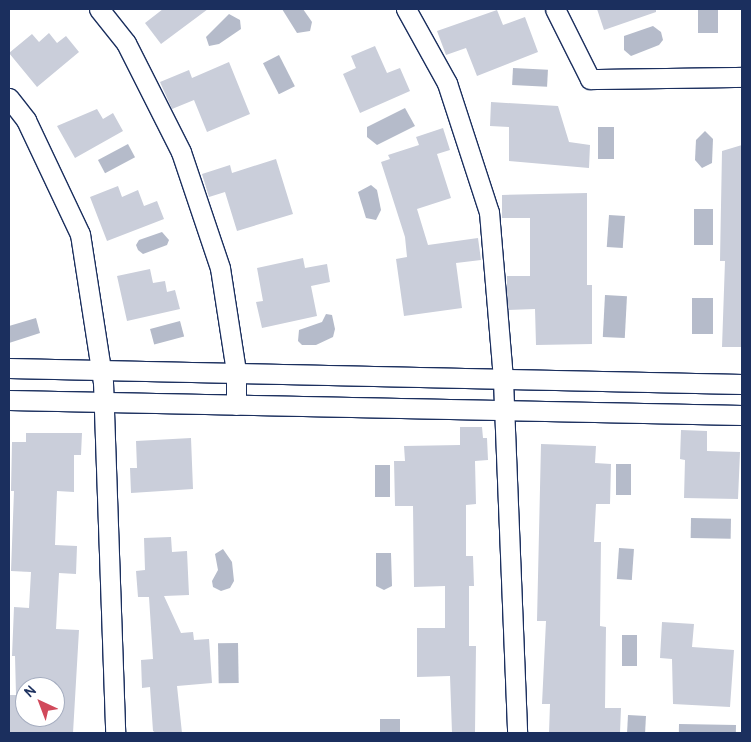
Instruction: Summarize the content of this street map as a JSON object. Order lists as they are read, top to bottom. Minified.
{"north":"top left"}
